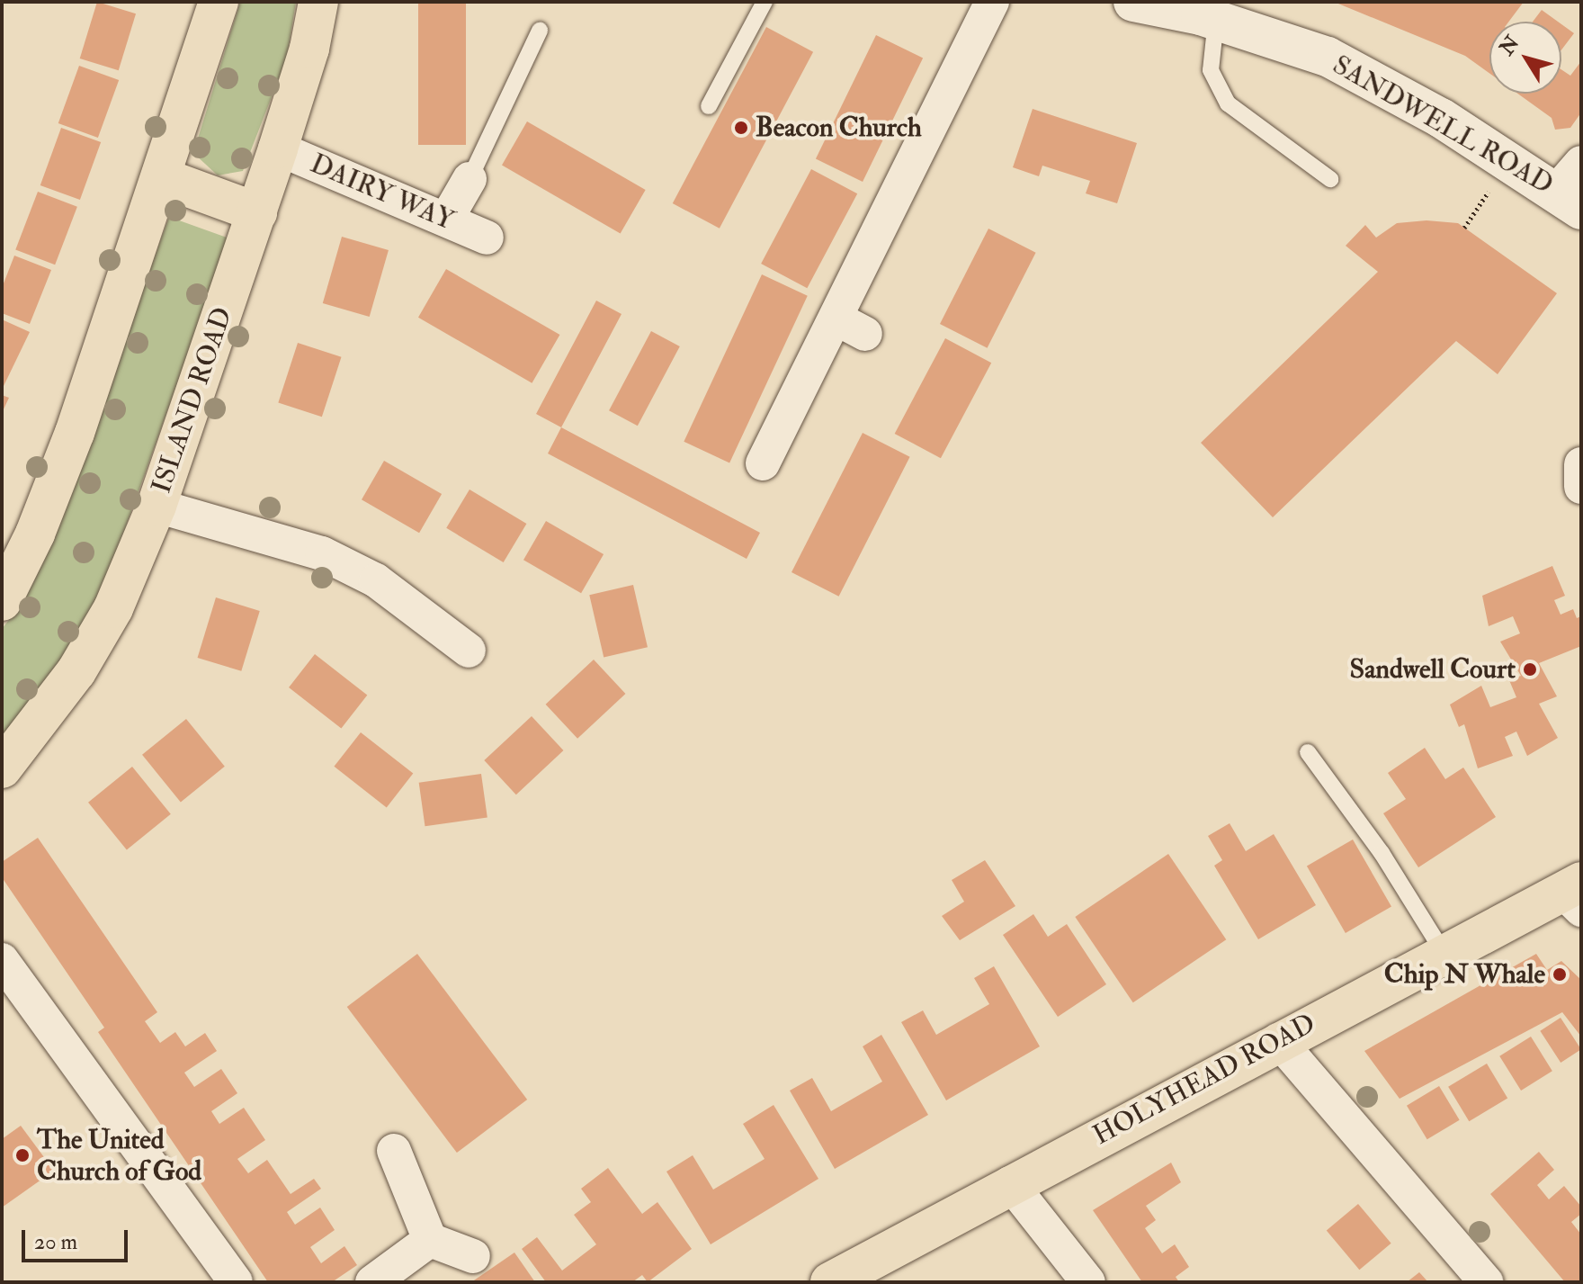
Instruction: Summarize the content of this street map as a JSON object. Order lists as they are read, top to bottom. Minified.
{"streets":{"main road":["ISLAND ROAD","HOLYHEAD ROAD"],"street":["SANDWELL ROAD","DAIRY WAY"]},"crossings":[["DAIRY WAY","ISLAND ROAD"]],"places":["Beacon Church","Sandwell Court","Chip N Whale","The United Church of God"],"scale_bar":"20 m","north":"top left"}
